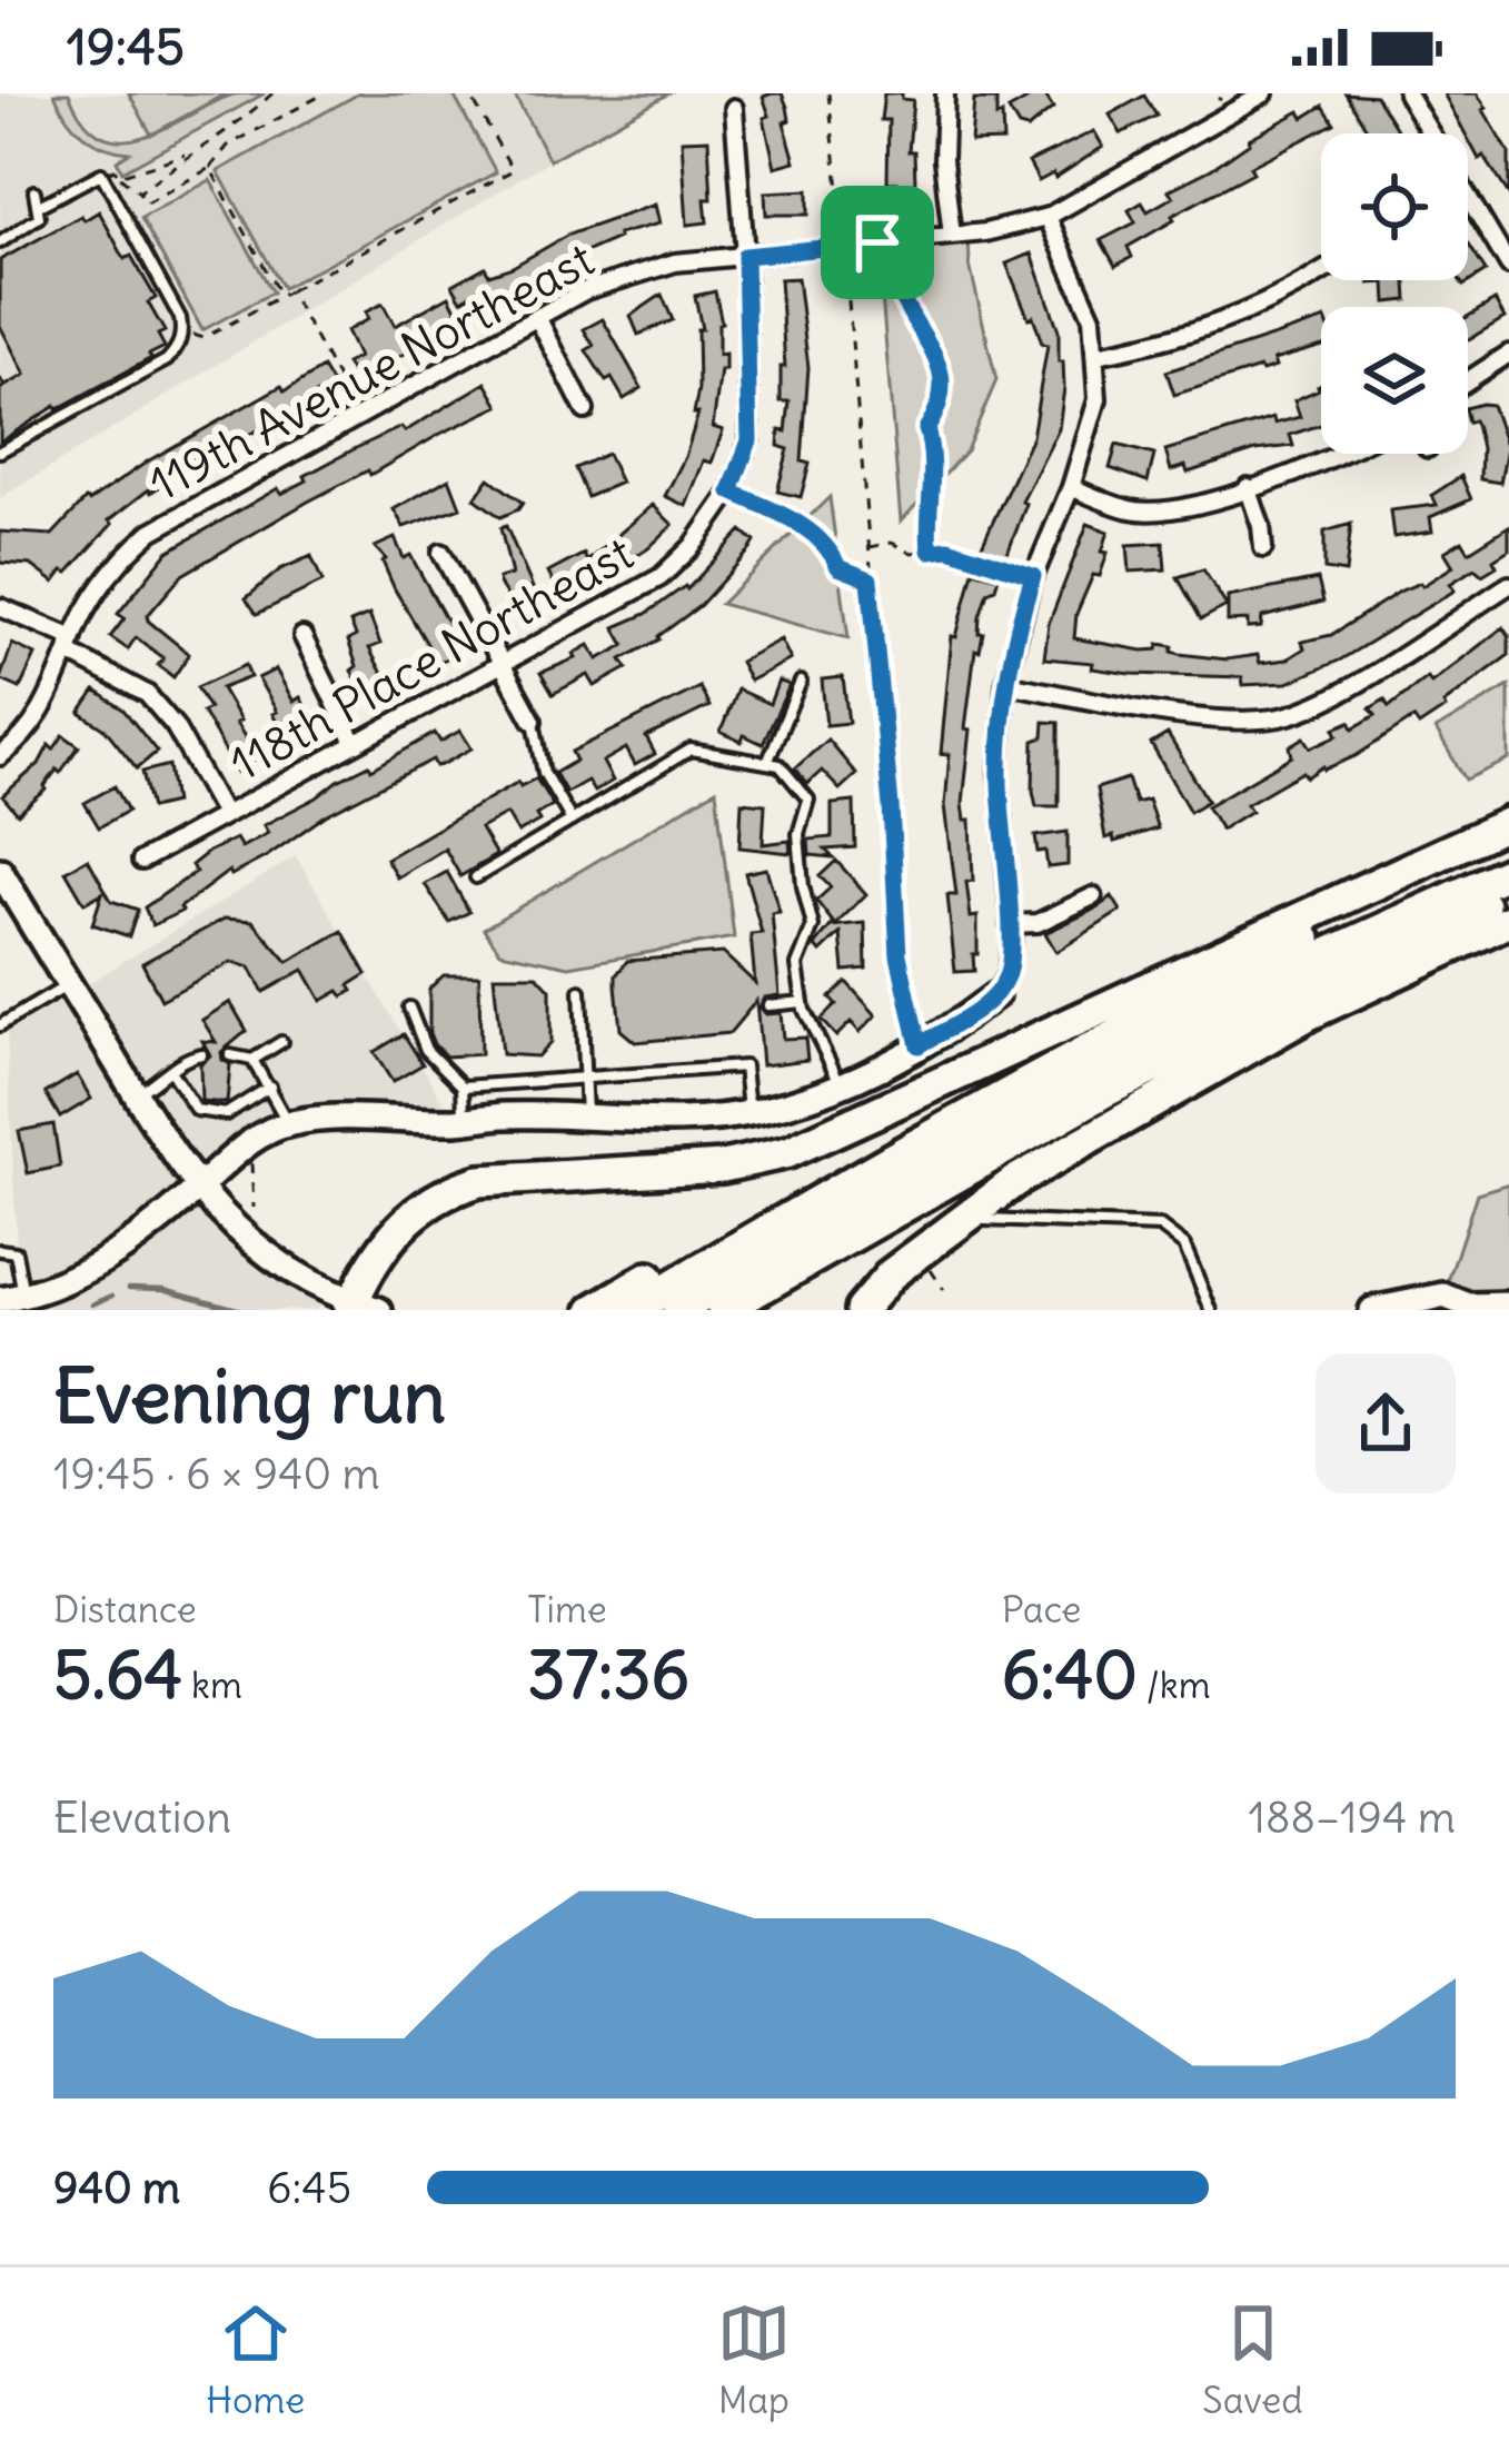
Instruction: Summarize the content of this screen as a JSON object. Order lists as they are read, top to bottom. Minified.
{"streets":{"street":["119th Avenue Northeast","118th Place Northeast"]},"crossings":[["119th Avenue Northeast","118th Place Northeast"]],"page":{"status":"19:45","heading":["Evening run","19:45 · 6 × 940 m"],"stats":[["Distance","5.64 km"],["Time","37:36"],["Pace","6:40 /km"]],"chart":["Elevation","188–194 m"],"list":[{"name":"940 m","note":"6:45"}],"tabs":["Home","Map","Saved"]}}
